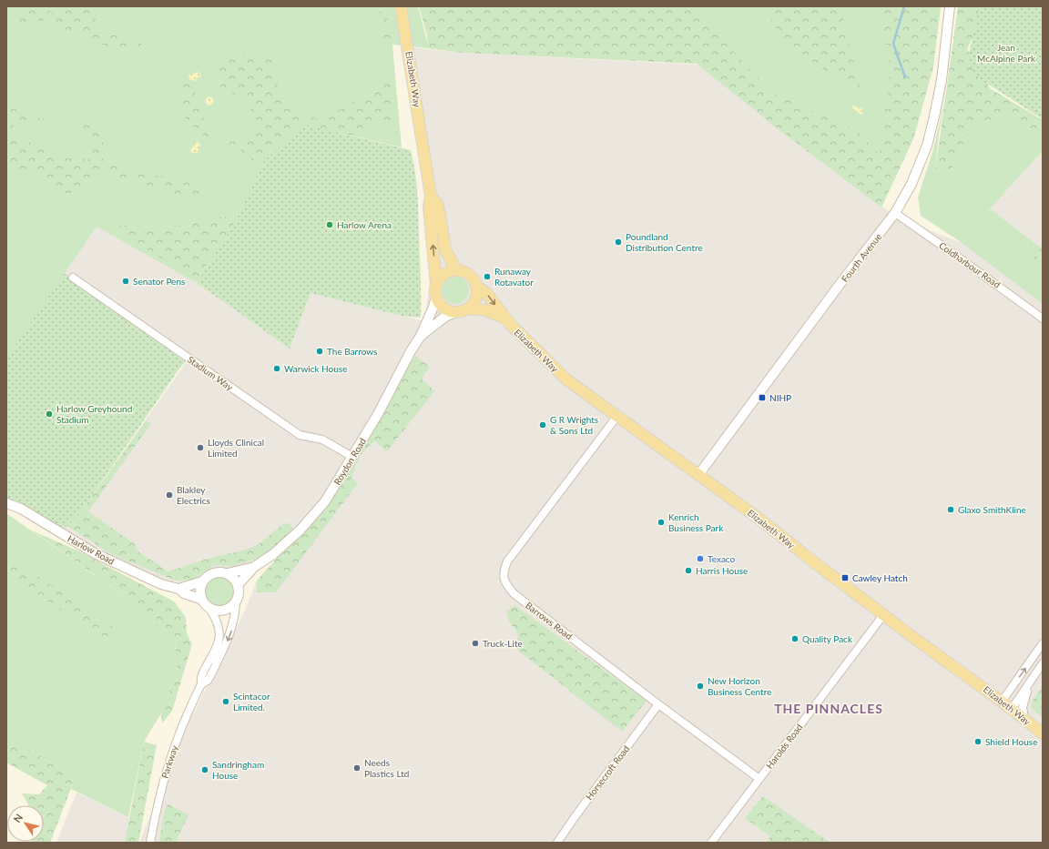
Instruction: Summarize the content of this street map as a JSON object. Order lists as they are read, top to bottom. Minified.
{"streets":{"main road":["Elizabeth Way"],"street":["Fourth Avenue","Coldharbour Road","Stadium Way","Roydon Road","Harlow Road","Barrows Road","Harolds Road","Parkway","Horsecroft Road"]},"crossings":[["Elizabeth Way","Fourth Avenue"],["Elizabeth Way","Roydon Road"],["Elizabeth Way","Barrows Road"],["Elizabeth Way","Harolds Road"],["Fourth Avenue","Coldharbour Road"],["Stadium Way","Roydon Road"],["Roydon Road","Harlow Road"],["Roydon Road","Parkway"],["Harlow Road","Parkway"],["Barrows Road","Harolds Road"],["Barrows Road","Horsecroft Road"]],"districts":["THE PINNACLES"],"parks":["Jean McAlpine Park"],"places":{"other":["Harlow Arena","Poundland Distribution Centre","Runaway Rotavator","Senator Pens","The Barrows","Warwick House","Harlow Greyhound Stadium","G R Wrights & Sons Ltd","Lloyds Clinical Limited","Blakley Electrics","Glaxo SmithKline","Kenrich Business Park","Texaco","Harris House","Quality Pack","Truck-Lite","New Horizon Business Centre","Scintacor Limited.","Shield House","Needs Plastics Ltd","Sandringham House"],"transit":["NIHP","Cawley Hatch"]},"north":"top left"}
